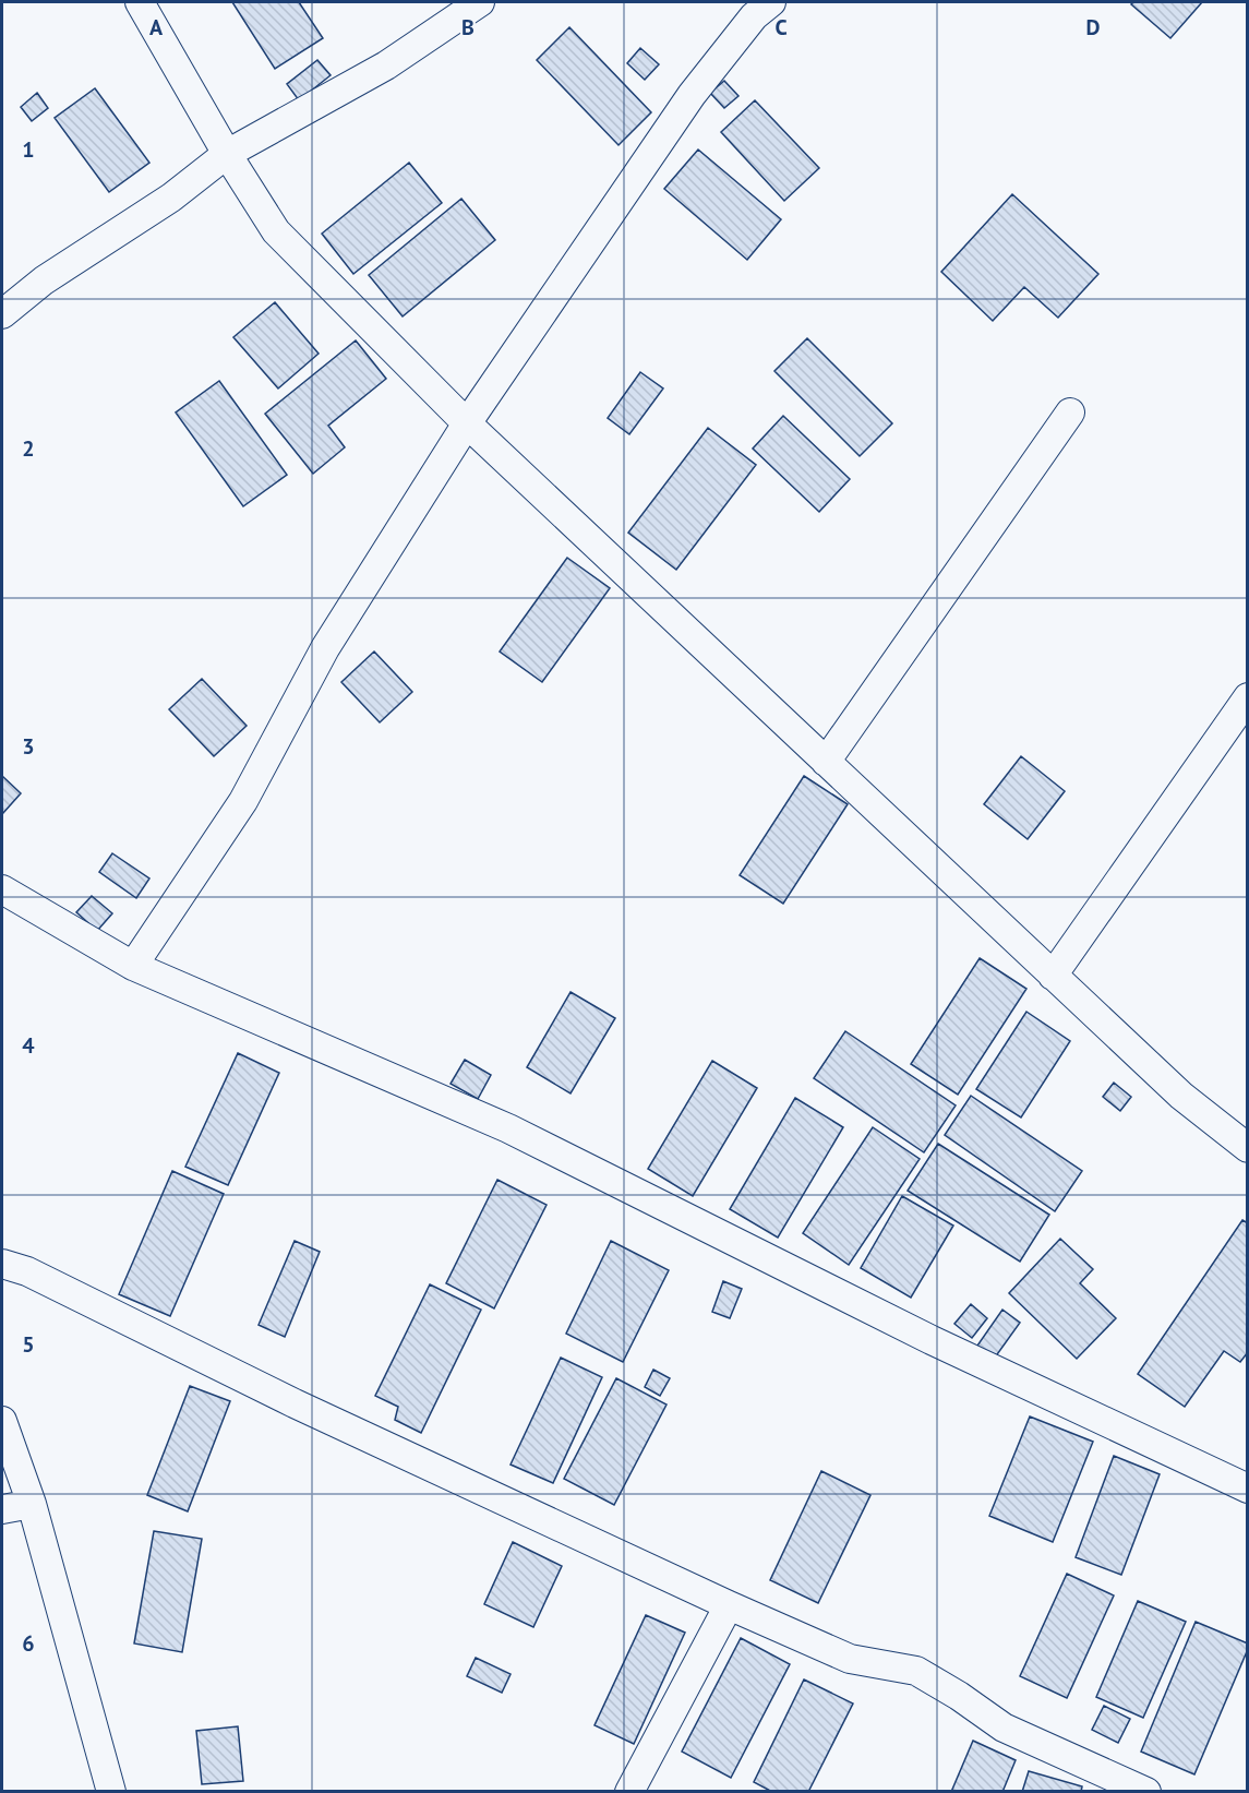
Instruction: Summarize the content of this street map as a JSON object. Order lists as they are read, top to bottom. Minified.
{"grid":{"columns":["A","B","C","D"],"rows":["1","2","3","4","5","6"]}}
